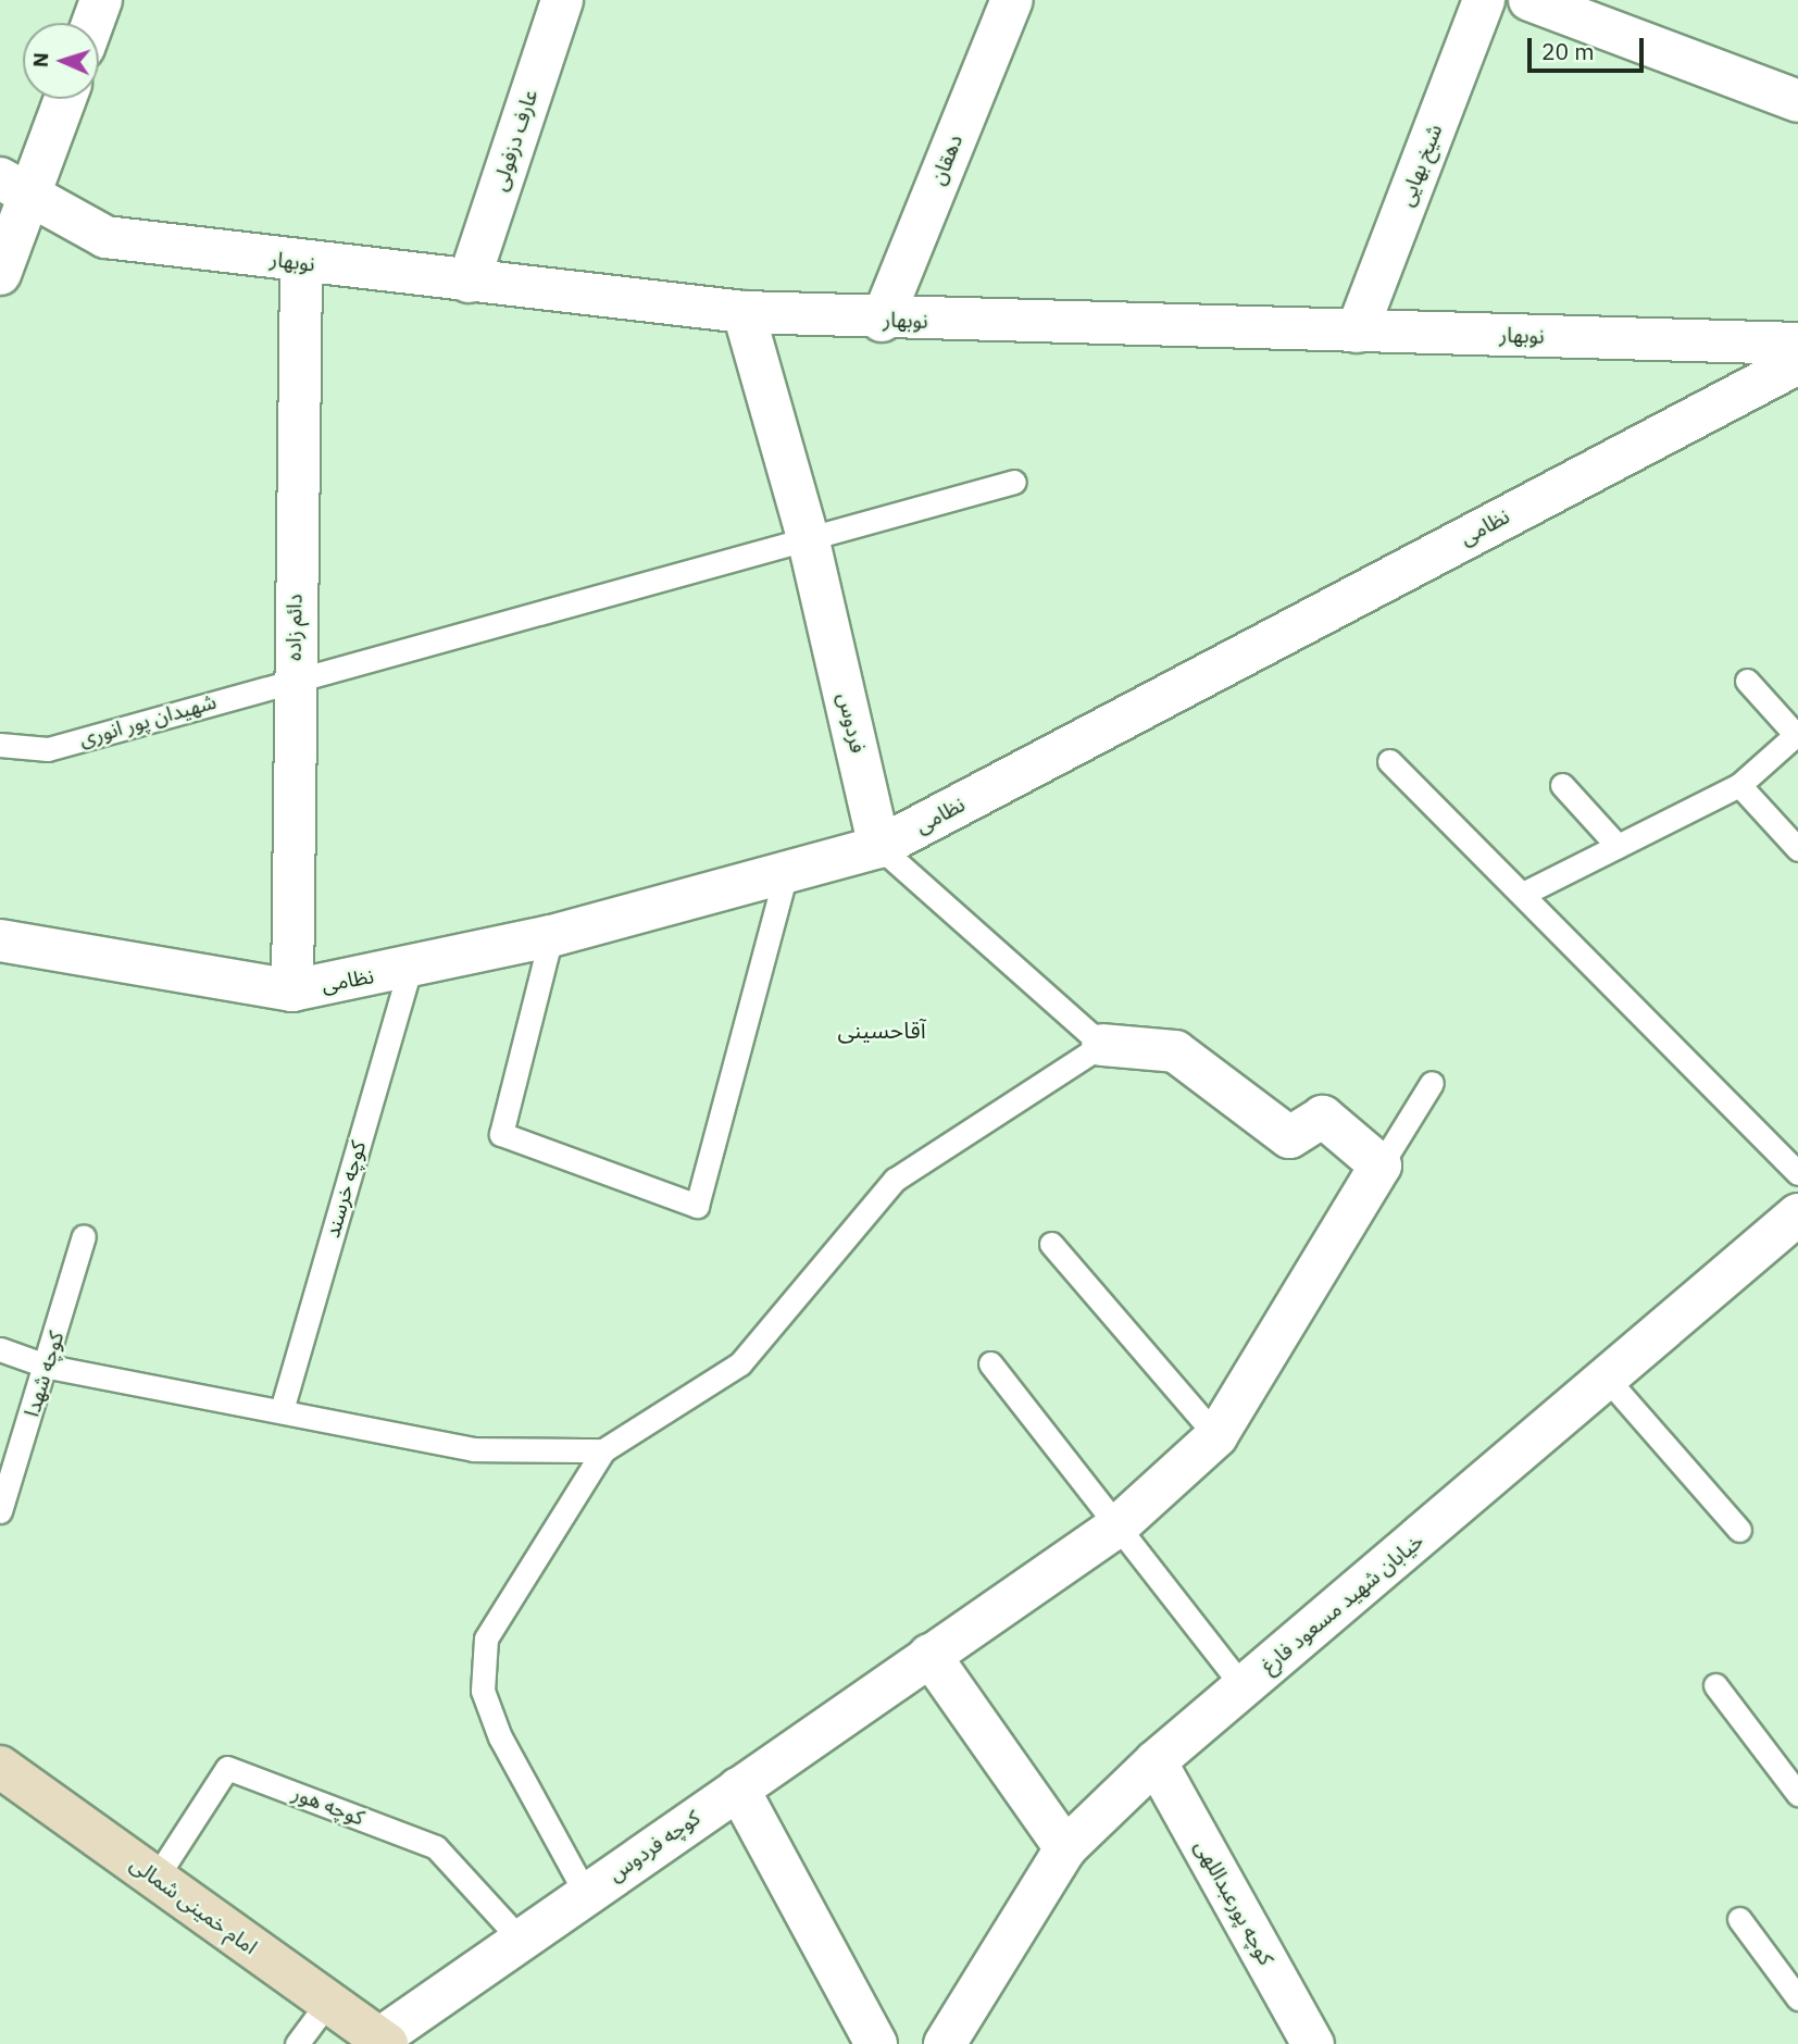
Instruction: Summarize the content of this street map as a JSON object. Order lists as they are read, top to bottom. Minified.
{"streets":{"main road":["امام خمینی شمالی"],"street":["عارف دزفولی","دهقان","شیخ بهایی","نوبهار","نظامی","دائم زاده","فردوس","خیابان شهید مسعود فارغ","کوچه فردوس","کوچه پورعبداللهی"],"lane":["شهیدان پور انوری","کوچه خرسند","کوچه شهدا","کوچه هور"]},"crossings":[["عارف دزفولی","نوبهار"],["دهقان","نوبهار"],["شیخ بهایی","نوبهار"],["نوبهار","دائم زاده"],["نوبهار","فردوس"],["نظامی","دائم زاده"],["نظامی","فردوس"],["نظامی","کوچه خرسند"],["دائم زاده","شهیدان پور انوری"],["خیابان شهید مسعود فارغ","کوچه پورعبداللهی"],["کوچه هور","کوچه فردوس"],["کوچه هور","امام خمینی شمالی"],["کوچه فردوس","امام خمینی شمالی"]],"districts":["آقاحسینی"],"scale_bar":"20 m","north":"left"}
